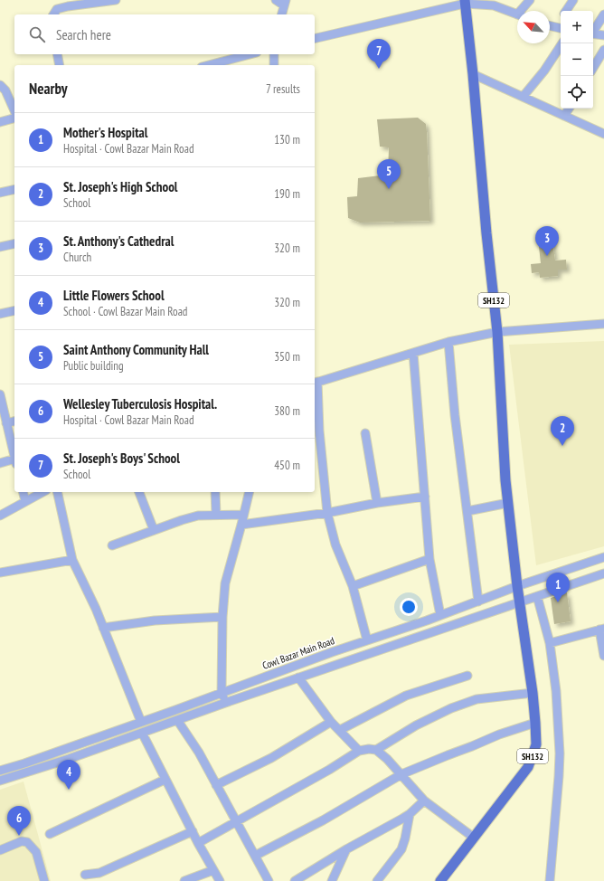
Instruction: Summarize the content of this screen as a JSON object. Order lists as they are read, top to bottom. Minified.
{"streets":{"main road":["SH132"],"street":["Cowl Bazar Main Road"]},"crossings":[["SH132","Cowl Bazar Main Road"]],"north":"top left","page":{"map_buttons":["+","−"],"search":"Search here","pins":["7","5","3","2","1","4","6"],"heading":["Nearby","7 results"],"list":[{"mark":"1","name":"Mother's Hospital","note":"Hospital · Cowl Bazar Main Road","value":"130 m"},{"mark":"2","name":"St. Joseph's High School","note":"School","value":"190 m"},{"mark":"3","name":"St. Anthony's Cathedral","note":"Church","value":"320 m"},{"mark":"4","name":"Little Flowers School","note":"School · Cowl Bazar Main Road","value":"320 m"},{"mark":"5","name":"Saint Anthony Community Hall","note":"Public building","value":"350 m"},{"mark":"6","name":"Wellesley Tuberculosis Hospital.","note":"Hospital · Cowl Bazar Main Road","value":"380 m"},{"mark":"7","name":"St. Joseph's Boys' School","note":"School","value":"450 m"}]}}
